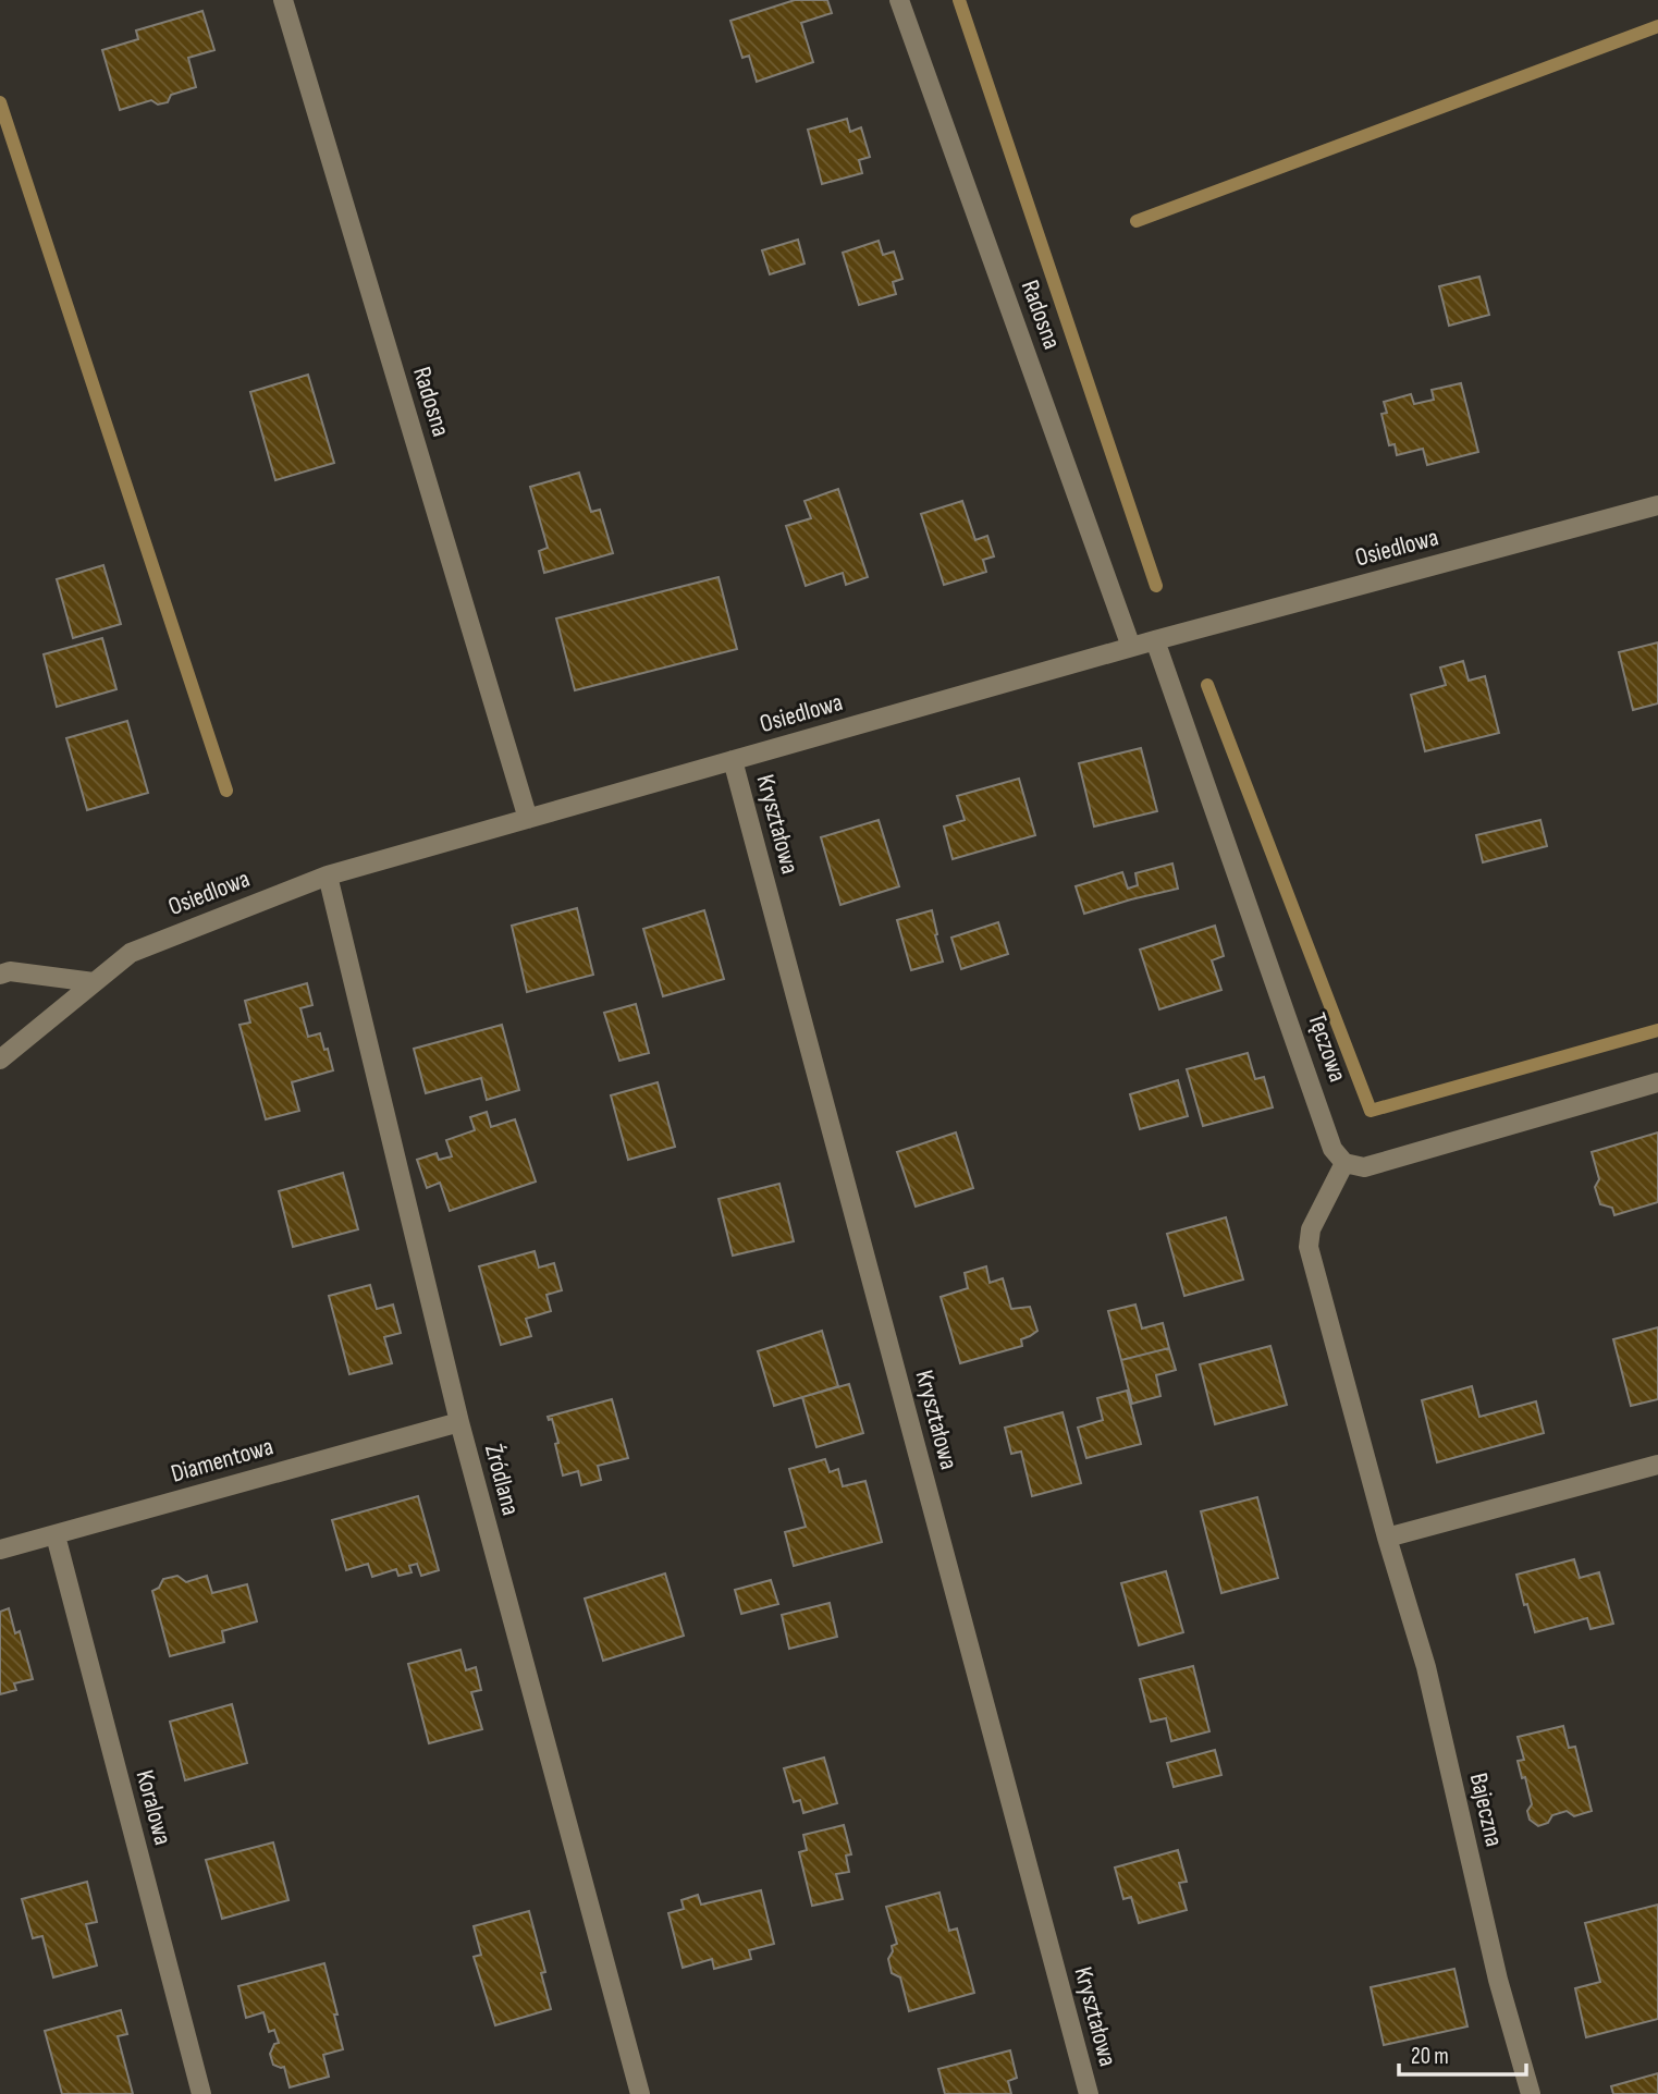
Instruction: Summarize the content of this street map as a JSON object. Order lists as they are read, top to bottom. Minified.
{"streets":{"street":["Radosna","Osiedlowa","Kryształowa","Tęczowa","Diamentowa","Źródlana","Koralowa","Bajeczna"]},"crossings":[["Radosna","Osiedlowa"],["Osiedlowa","Kryształowa"],["Osiedlowa","Tęczowa"],["Osiedlowa","Źródlana"],["Tęczowa","Bajeczna"],["Diamentowa","Źródlana"],["Diamentowa","Koralowa"]],"scale_bar":"20 m"}
